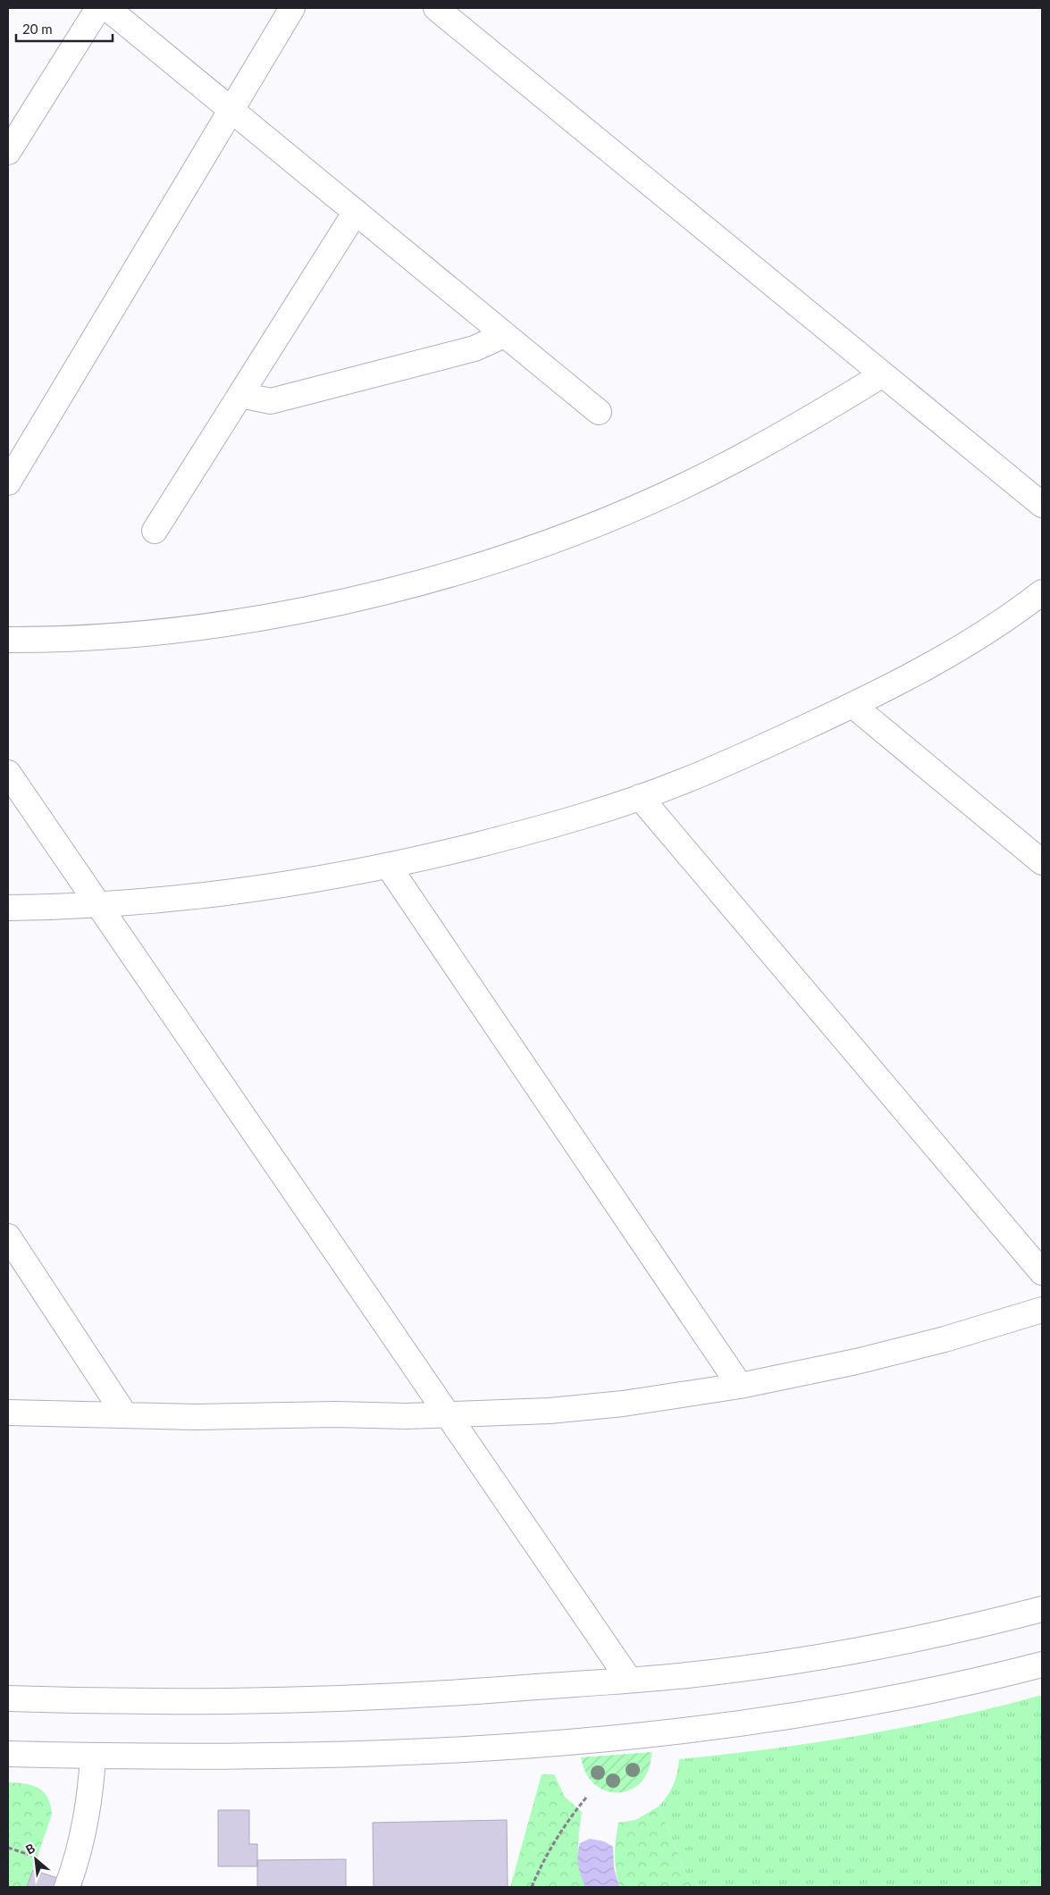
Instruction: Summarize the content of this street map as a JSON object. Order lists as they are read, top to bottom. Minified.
{"scale_bar":"20 m","north":"top left"}
